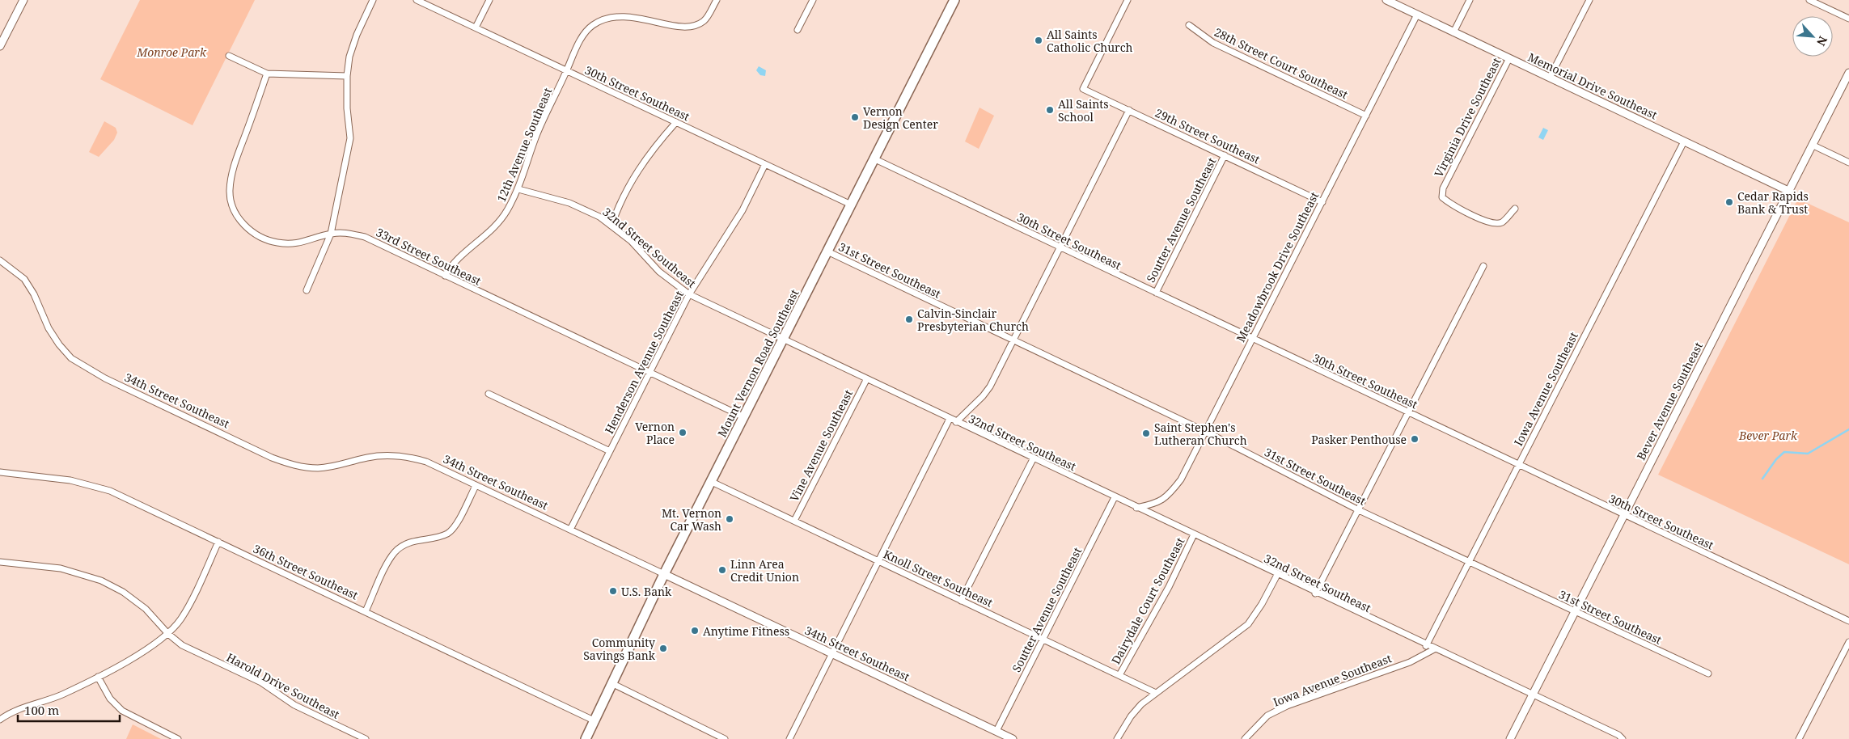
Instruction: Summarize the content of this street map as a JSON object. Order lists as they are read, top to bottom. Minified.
{"streets":{"main road":["Mount Vernon Road Southeast"],"street":["28th Street Court Southeast","Memorial Drive Southeast","30th Street Southeast","Virginia Drive Southeast","29th Street Southeast","12th Avenue Southeast","Soutter Avenue Southeast","32nd Street Southeast","33rd Street Southeast","Meadowbrook Drive Southeast","31st Street Southeast","Henderson Avenue Southeast","Iowa Avenue Southeast","34th Street Southeast","Bever Avenue Southeast","Vine Avenue Southeast","36th Street Southeast","Knoll Street Southeast","Dairydale Court Southeast","Harold Drive Southeast"]},"crossings":[["28th Street Court Southeast","Meadowbrook Drive Southeast"],["Memorial Drive Southeast","Virginia Drive Southeast"],["Memorial Drive Southeast","Meadowbrook Drive Southeast"],["Memorial Drive Southeast","Iowa Avenue Southeast"],["Memorial Drive Southeast","Bever Avenue Southeast"],["30th Street Southeast","12th Avenue Southeast"],["30th Street Southeast","Soutter Avenue Southeast"],["30th Street Southeast","Meadowbrook Drive Southeast"],["30th Street Southeast","Henderson Avenue Southeast"],["30th Street Southeast","Mount Vernon Road Southeast"],["30th Street Southeast","Iowa Avenue Southeast"],["30th Street Southeast","Bever Avenue Southeast"],["29th Street Southeast","Soutter Avenue Southeast"],["29th Street Southeast","Meadowbrook Drive Southeast"],["12th Avenue Southeast","32nd Street Southeast"],["12th Avenue Southeast","33rd Street Southeast"],["Soutter Avenue Southeast","32nd Street Southeast"],["Soutter Avenue Southeast","34th Street Southeast"],["Soutter Avenue Southeast","Knoll Street Southeast"],["32nd Street Southeast","Meadowbrook Drive Southeast"],["32nd Street Southeast","Henderson Avenue Southeast"],["32nd Street Southeast","Mount Vernon Road Southeast"],["32nd Street Southeast","Iowa Avenue Southeast"],["32nd Street Southeast","Bever Avenue Southeast"],["32nd Street Southeast","Vine Avenue Southeast"],["32nd Street Southeast","Dairydale Court Southeast"],["33rd Street Southeast","Henderson Avenue Southeast"],["33rd Street Southeast","Mount Vernon Road Southeast"],["Meadowbrook Drive Southeast","31st Street Southeast"],["31st Street Southeast","Mount Vernon Road Southeast"],["31st Street Southeast","Iowa Avenue Southeast"],["31st Street Southeast","Bever Avenue Southeast"],["Henderson Avenue Southeast","34th Street Southeast"],["Mount Vernon Road Southeast","34th Street Southeast"],["Mount Vernon Road Southeast","36th Street Southeast"],["Mount Vernon Road Southeast","Knoll Street Southeast"],["Vine Avenue Southeast","Knoll Street Southeast"],["Knoll Street Southeast","Dairydale Court Southeast"]],"parks":["Monroe Park","Bever Park"],"places":["All Saints Catholic Church","All Saints School","Vernon Design Center","Cedar Rapids Bank & Trust","Calvin-Sinclair Presbyterian Church","Vernon Place","Saint Stephen's Lutheran Church","Pasker Penthouse","Mt. Vernon Car Wash","Linn Area Credit Union","U.S. Bank","Anytime Fitness","Community Savings Bank"],"scale_bar":"100 m","north":"bottom right"}
